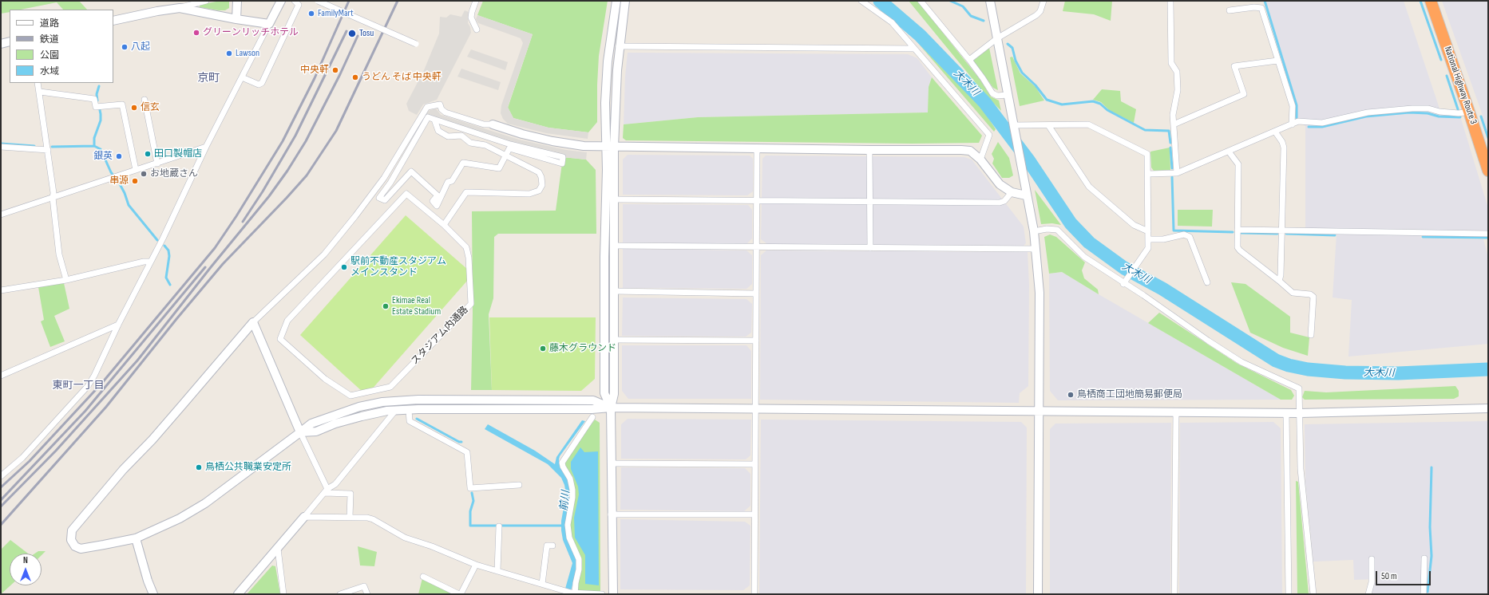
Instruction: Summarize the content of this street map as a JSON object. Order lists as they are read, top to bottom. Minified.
{"streets":{"highway":["National Highway Route 3"],"street":["スタジアム内通路"]},"districts":["京町","東町一丁目"],"water":["大木川","前川"],"places":["FamilyMart","グリーンリッチホテル","Tosu","八起","Lawson","中央軒","うどん そば 中央軒","信玄","田口製帽店","銀英","お地蔵さん","串源","駅前不動産スタジアム メインスタンド","Ekimae Real Estate Stadium","藤木グラウンド","鳥栖商工団地簡易郵便局","鳥栖公共職業安定所"],"legend":["道路","鉄道","公園","水域"],"scale_bar":"50 m","north":"top"}
